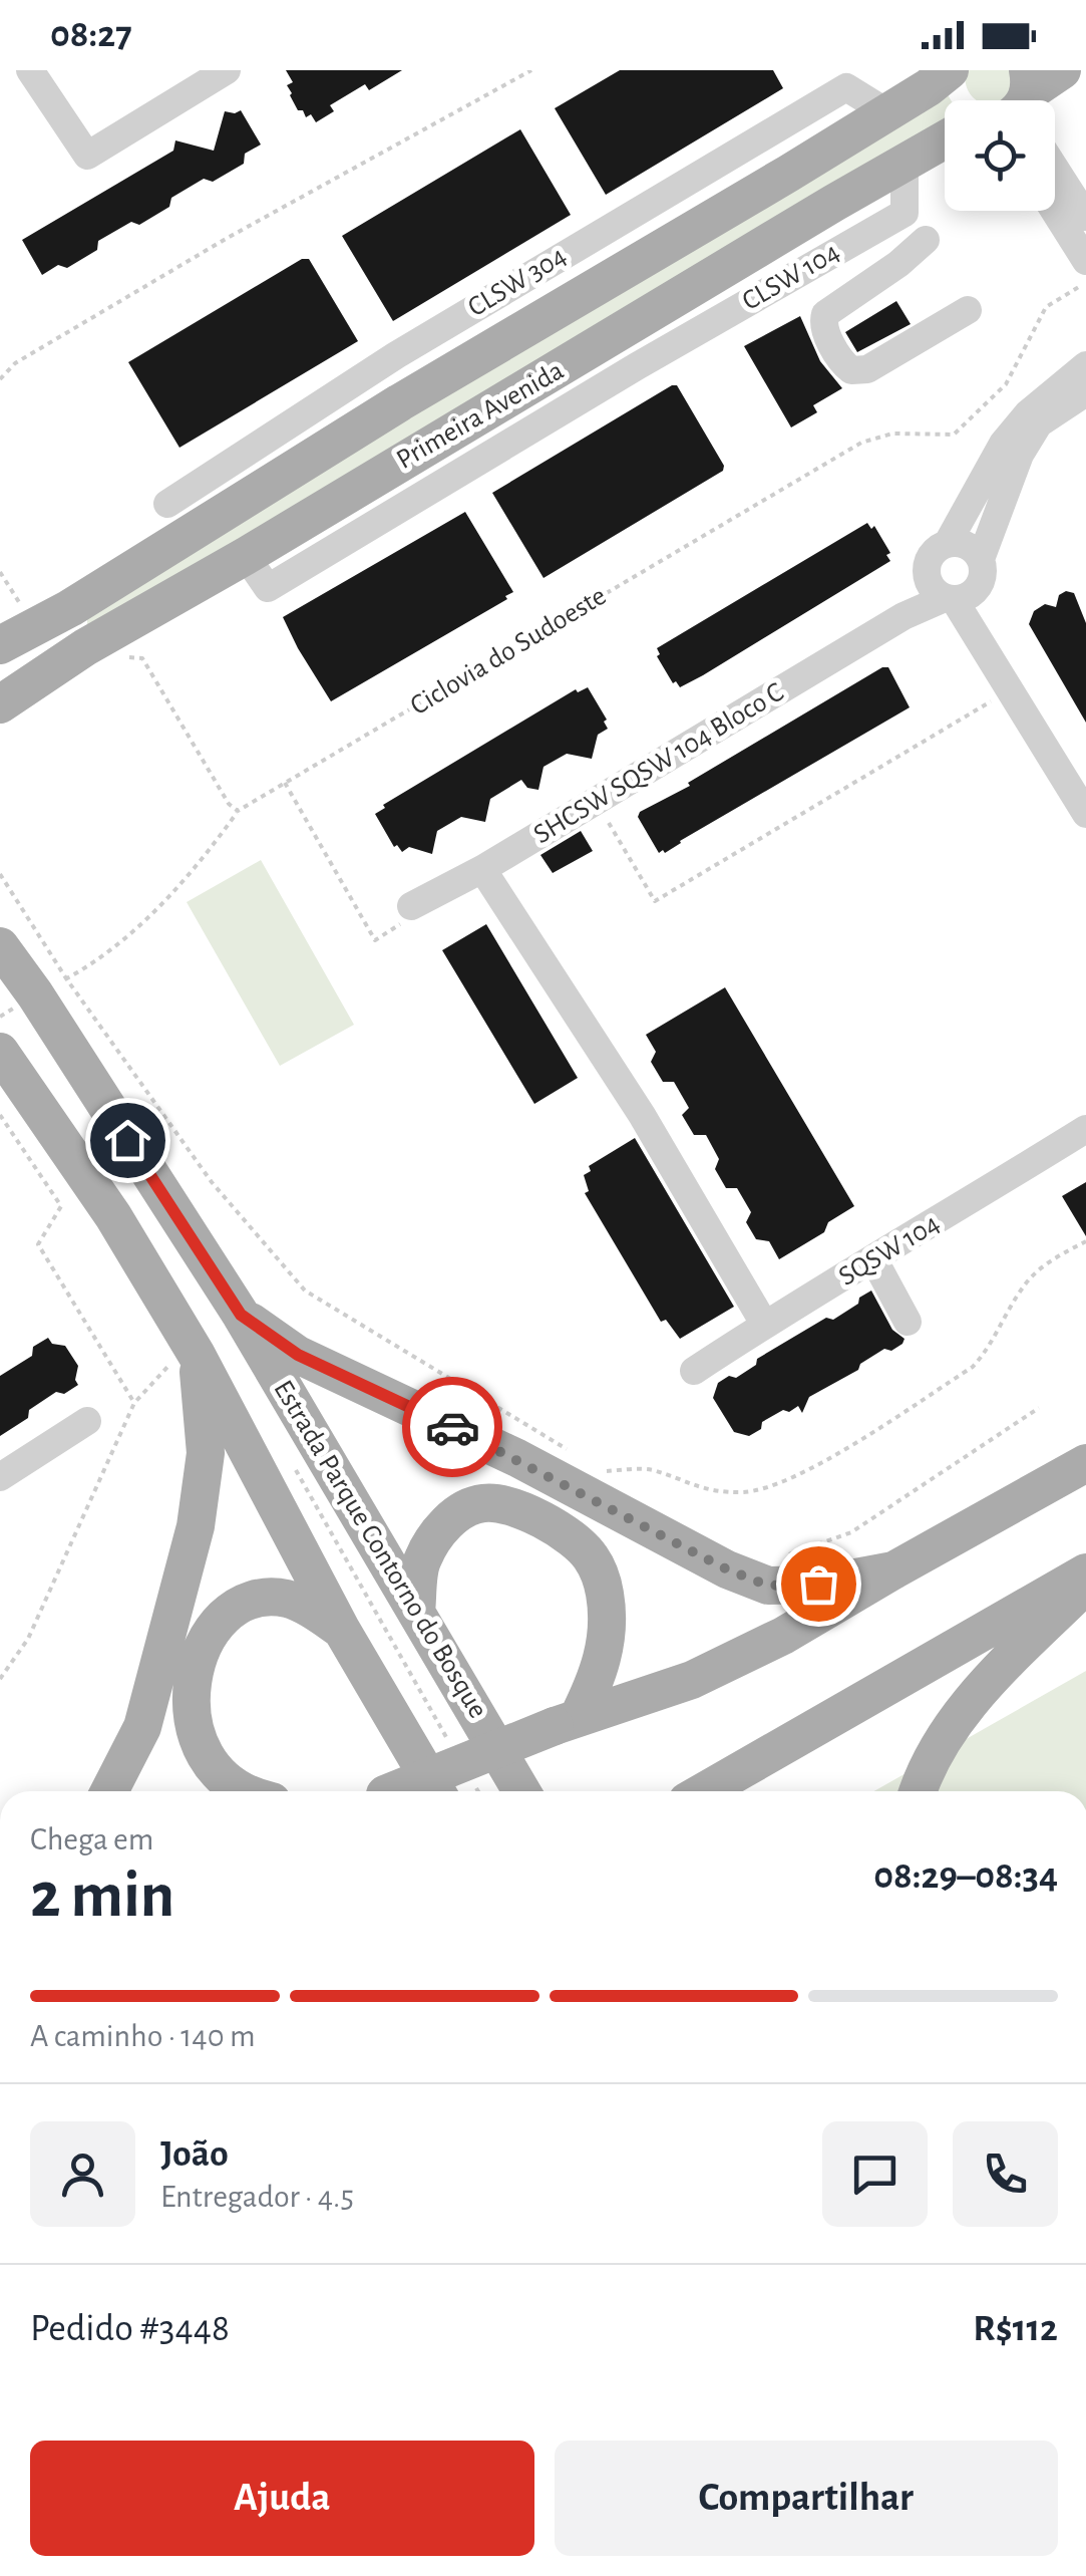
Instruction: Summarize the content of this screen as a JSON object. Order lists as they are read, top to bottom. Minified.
{"streets":{"main road":["Primeira Avenida","Estrada Parque Contorno do Bosque"],"street":["CLSW 104","CLSW 304","SHCSW SQSW 104 Bloco C","SQSW 104"],"path":["Ciclovia do Sudoeste"]},"crossings":[["CLSW 104","Primeira Avenida"],["CLSW 304","Primeira Avenida"]],"page":{"status":"08:27","heading":["2 min","Chega em","08:29–08:34"],"panel":["João","Entregador · 4.5","Pedido #3448","R$112"],"bar":"A caminho · 140 m","buttons":["Ajuda","Compartilhar"]}}
